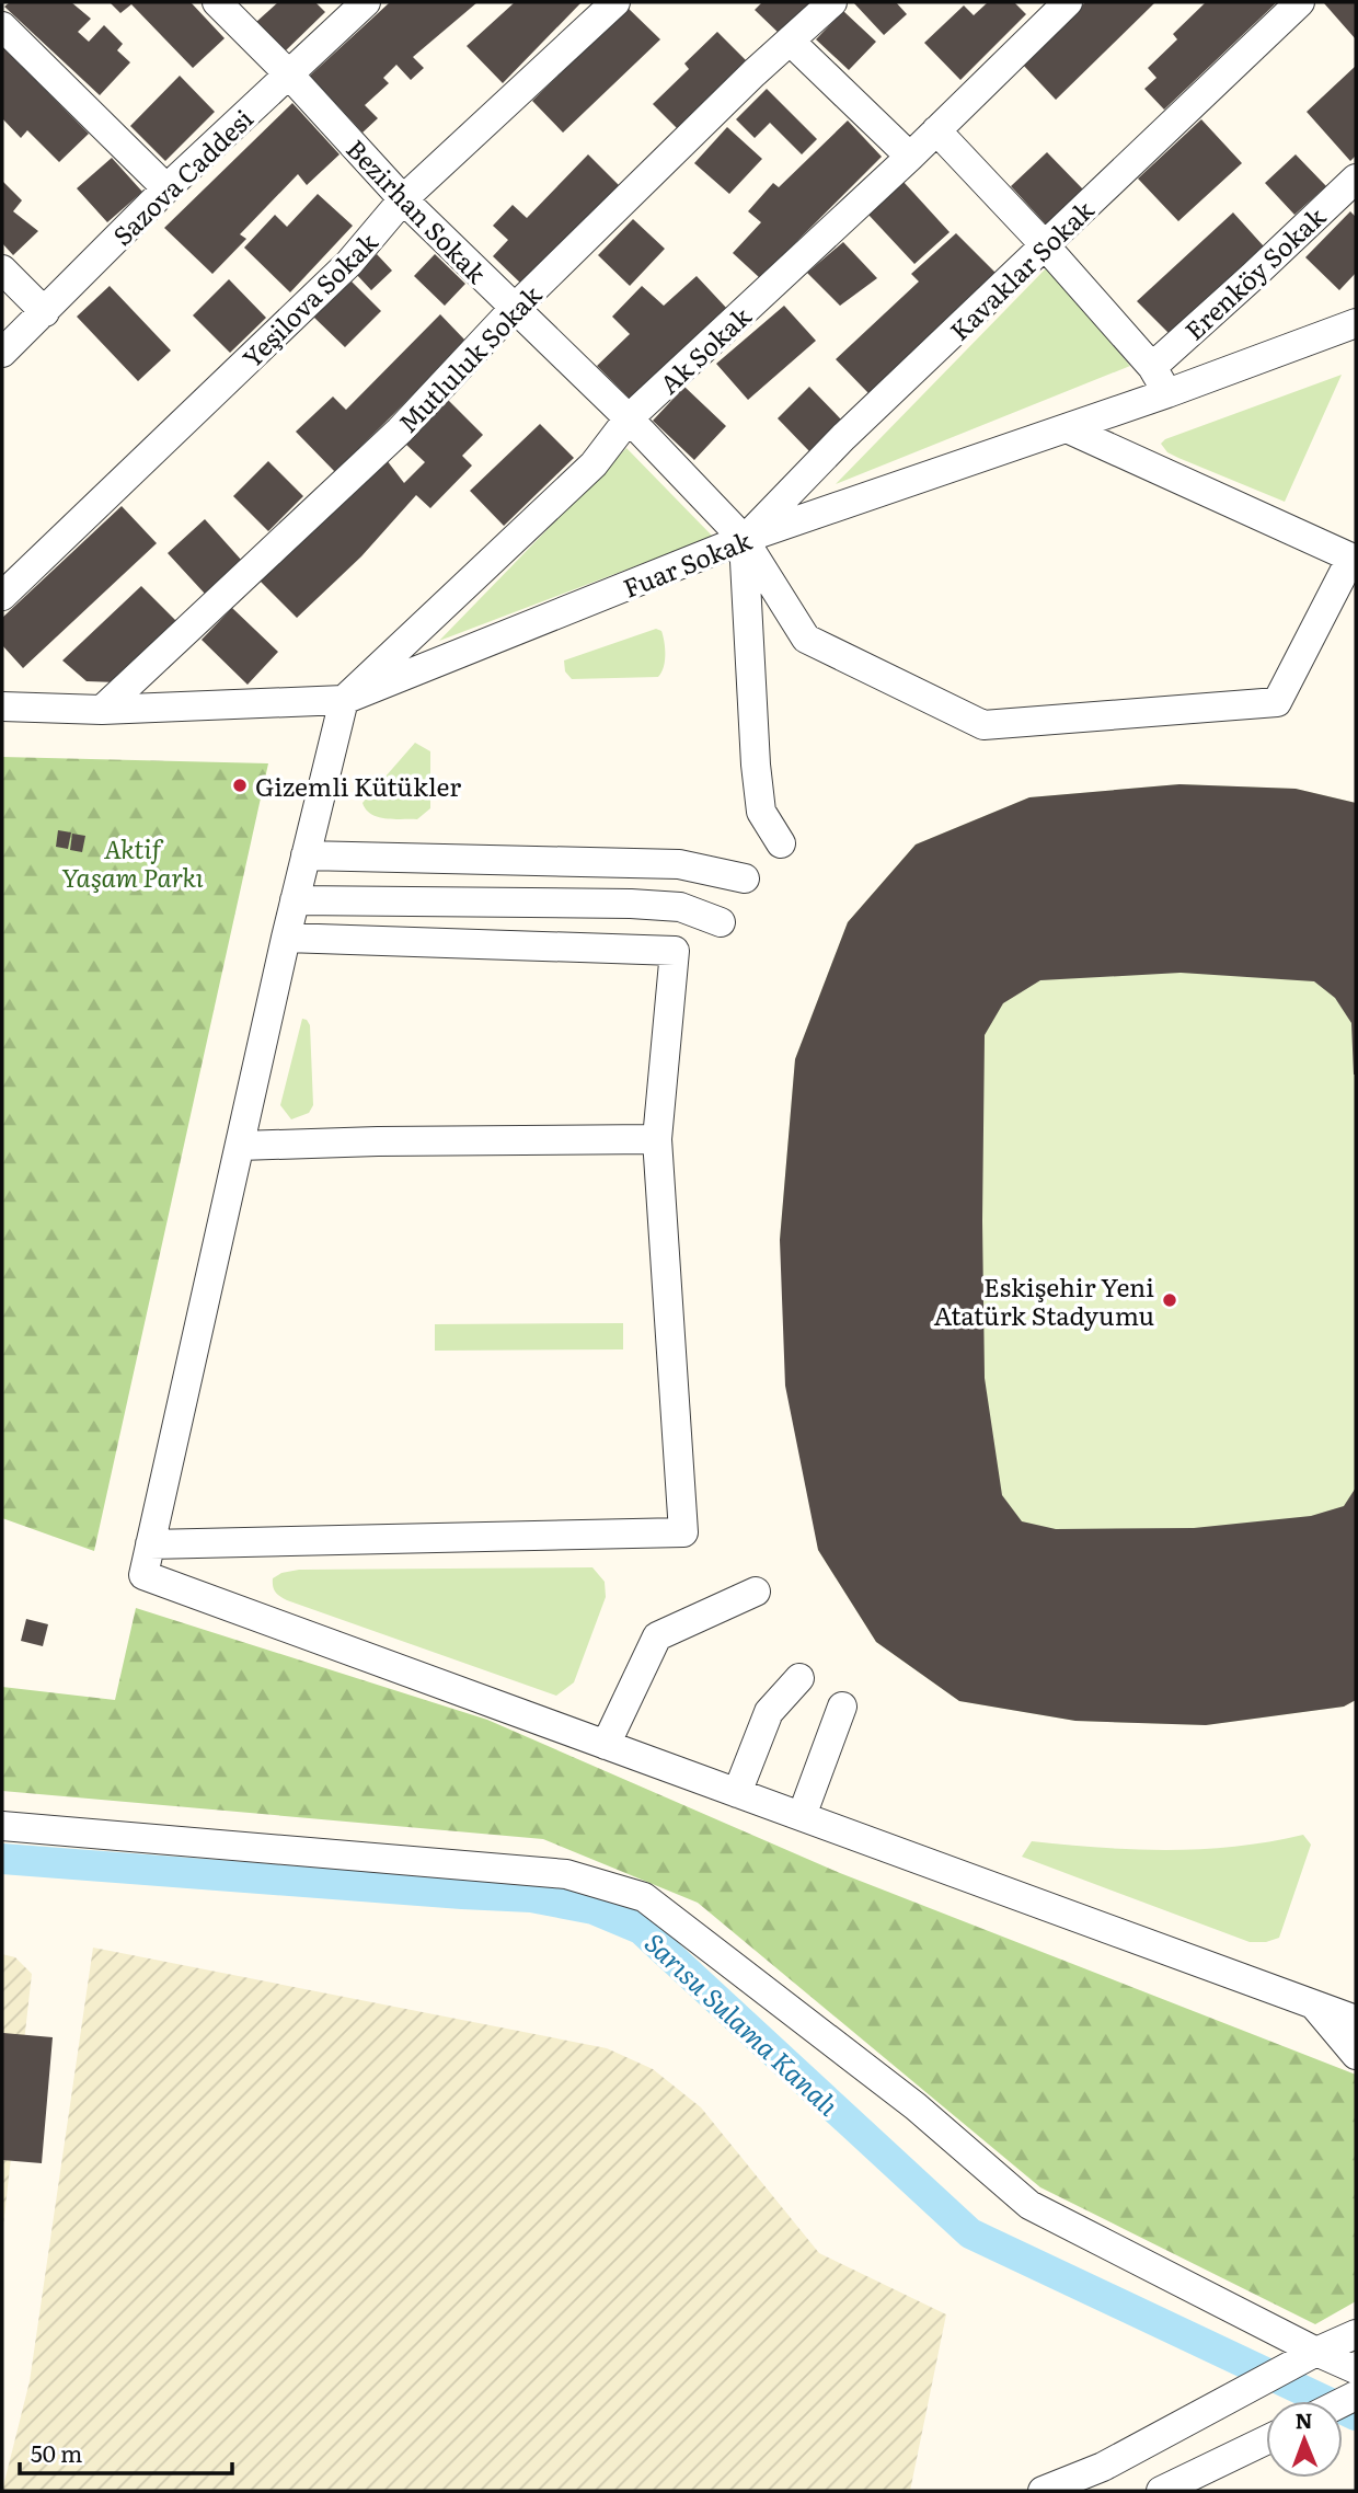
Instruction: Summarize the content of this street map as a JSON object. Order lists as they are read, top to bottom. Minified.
{"streets":{"street":["Sazova Caddesi","Bezirhan Sokak","Kavaklar Sokak","Erenköy Sokak","Yeşilova Sokak","Ak Sokak","Mutluluk Sokak","Fuar Sokak"]},"crossings":[["Sazova Caddesi","Bezirhan Sokak"],["Bezirhan Sokak","Kavaklar Sokak"],["Bezirhan Sokak","Yeşilova Sokak"],["Bezirhan Sokak","Ak Sokak"],["Bezirhan Sokak","Mutluluk Sokak"],["Bezirhan Sokak","Fuar Sokak"],["Kavaklar Sokak","Fuar Sokak"],["Ak Sokak","Fuar Sokak"],["Mutluluk Sokak","Fuar Sokak"]],"water":["Sarısu Sulama Kanalı"],"parks":["Aktif Yaşam Parkı"],"places":["Gizemli Kütükler","Eskişehir Yeni Atatürk Stadyumu"],"scale_bar":"50 m","north":"top"}
